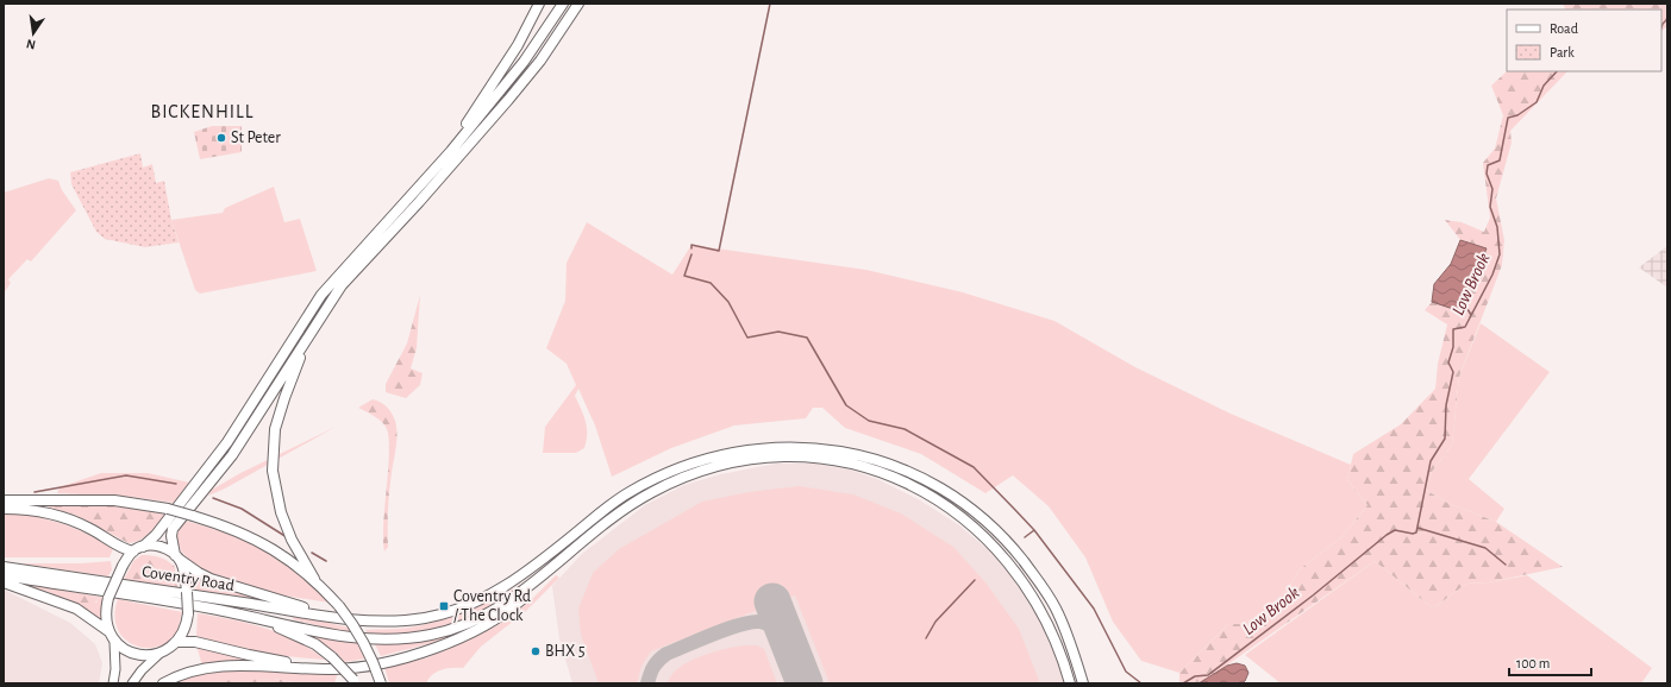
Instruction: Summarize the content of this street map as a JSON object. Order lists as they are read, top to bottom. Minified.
{"streets":{"highway":["Coventry Road"]},"districts":["BICKENHILL"],"water":["Low Brook"],"places":{"other":["St Peter","BHX 5"],"transit":["Coventry Rd / The Clock"]},"legend":["Road","Park"],"scale_bar":"100 m","north":"bottom"}
